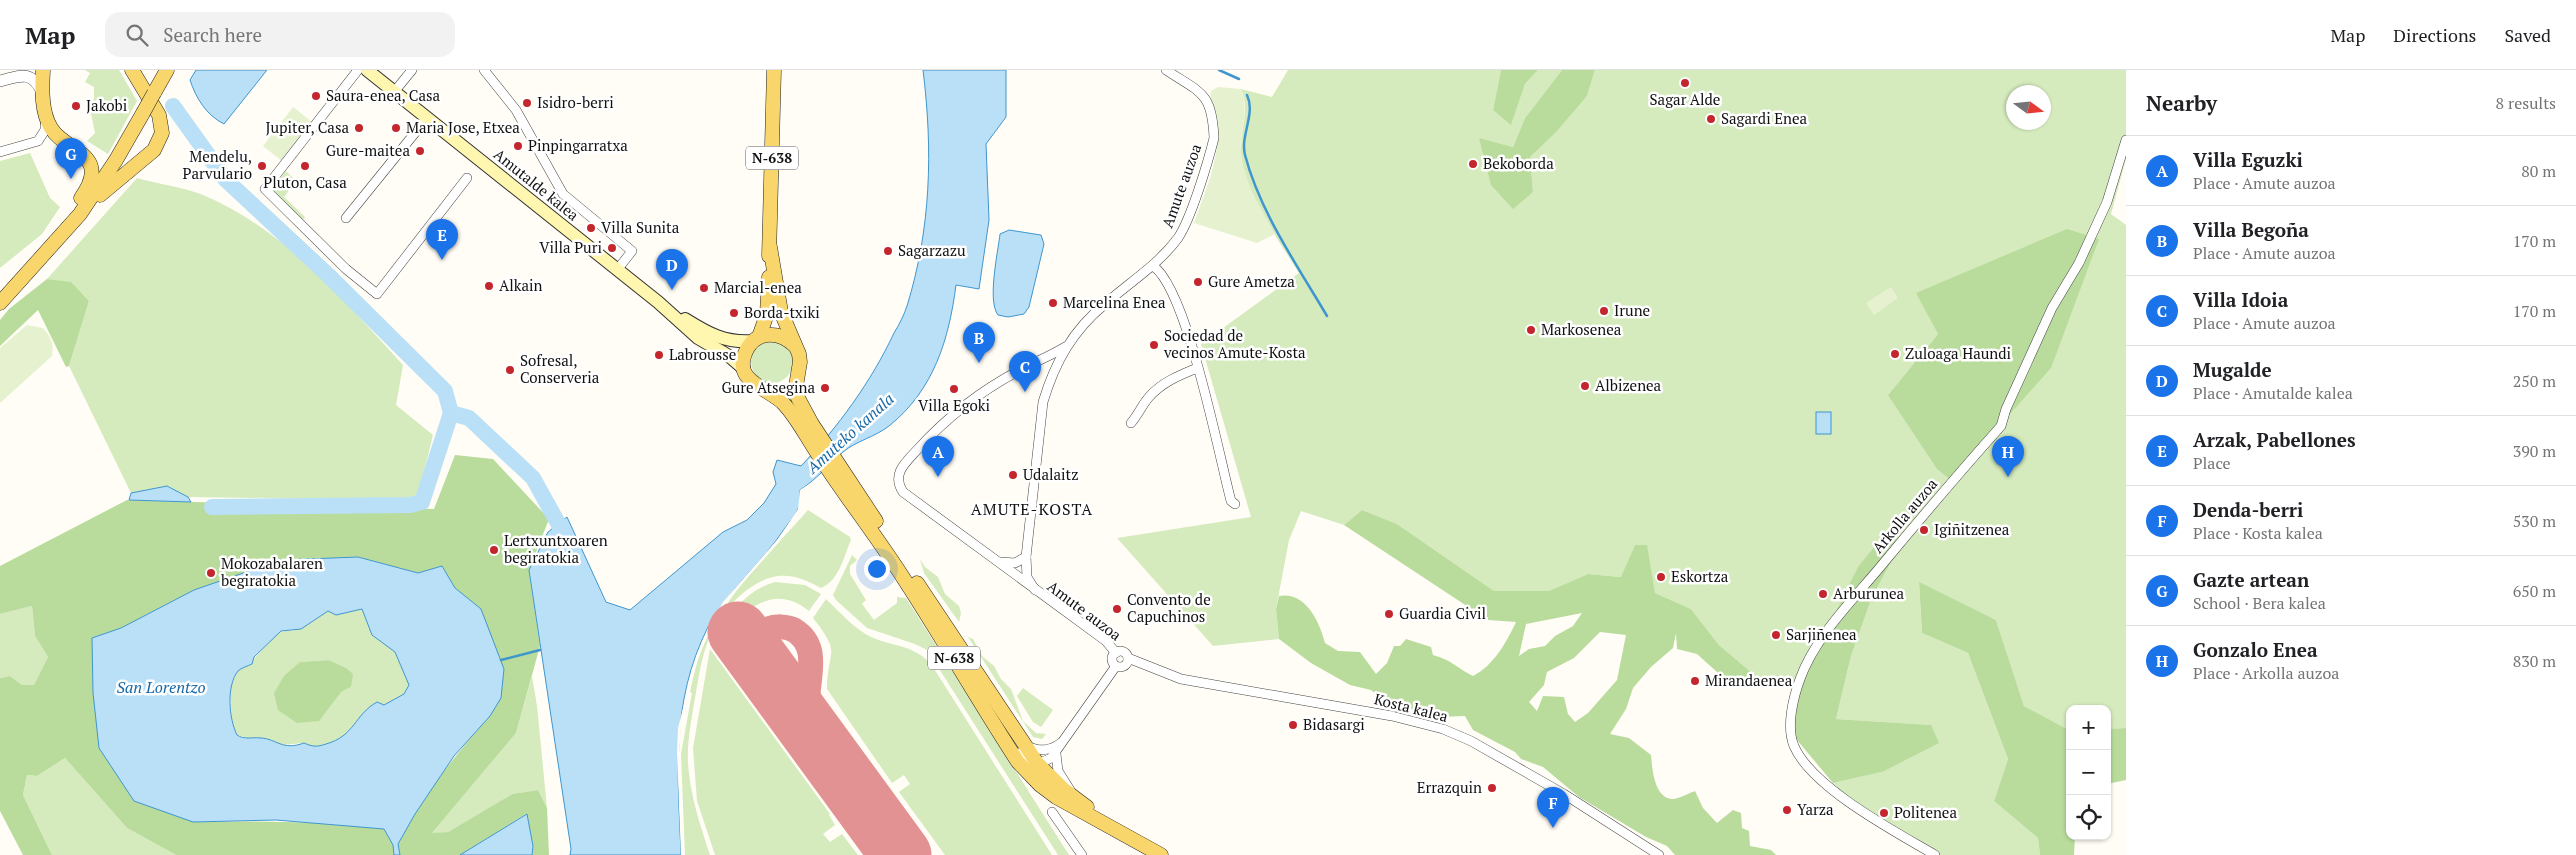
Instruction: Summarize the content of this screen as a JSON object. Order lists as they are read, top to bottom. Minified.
{"streets":{"main road":["N-638","Amutalde kalea"],"street":["Amute auzoa","Arkolla auzoa","Kosta kalea"]},"crossings":[["N-638","Amutalde kalea"],["Amute auzoa","Kosta kalea"]],"districts":["AMUTE-KOSTA"],"water":["Amuteko kanala","San Lorentzo"],"places":["Sagar Alde","Saura-enea, Casa","Isidro-berri","Jakobi","Sagardi Enea","Jupiter, Casa","Maria Jose, Etxea","Pinpingarratxa","Gure-maitea","Bekoborda","Mendelu, Parvulario","Pluton, Casa","Villa Sunita","Villa Puri","Sagarzazu","Gure Ametza","Alkain","Marcial-enea","Marcelina Enea","Irune","Borda-txiki","Markosenea","Sociedad de vecinos Amute-Kosta","Zuloaga Haundi","Labrousse","Sofresal, Conserveria","Albizenea","Gure Atsegina","Villa Egoki","Udalaitz","Igiñitzenea","Lertxuntxoaren begiratokia","Mokozabalaren begiratokia","Eskortza","Arburunea","Convento de Capuchinos","Guardia Civil","Sarjiñenea","Mirandaenea","Bidasargi","Errazquin","Yarza","Politenea"],"north":"right","page":{"header":"Map","search":"Search here","nav":["Map","Directions","Saved"],"heading":["Nearby","8 results"],"list":[{"mark":"A","name":"Villa Eguzki","note":"Place · Amute auzoa","value":"80 m"},{"mark":"B","name":"Villa Begoña","note":"Place · Amute auzoa","value":"170 m"},{"mark":"C","name":"Villa Idoia","note":"Place · Amute auzoa","value":"170 m"},{"mark":"D","name":"Mugalde","note":"Place · Amutalde kalea","value":"250 m"},{"mark":"E","name":"Arzak, Pabellones","note":"Place","value":"390 m"},{"mark":"F","name":"Denda-berri","note":"Place · Kosta kalea","value":"530 m"},{"mark":"G","name":"Gazte artean","note":"School · Bera kalea","value":"650 m"},{"mark":"H","name":"Gonzalo Enea","note":"Place · Arkolla auzoa","value":"830 m"}],"pins":["G","E","D","B","C","A","H","F"],"map_buttons":["+","−"]}}
